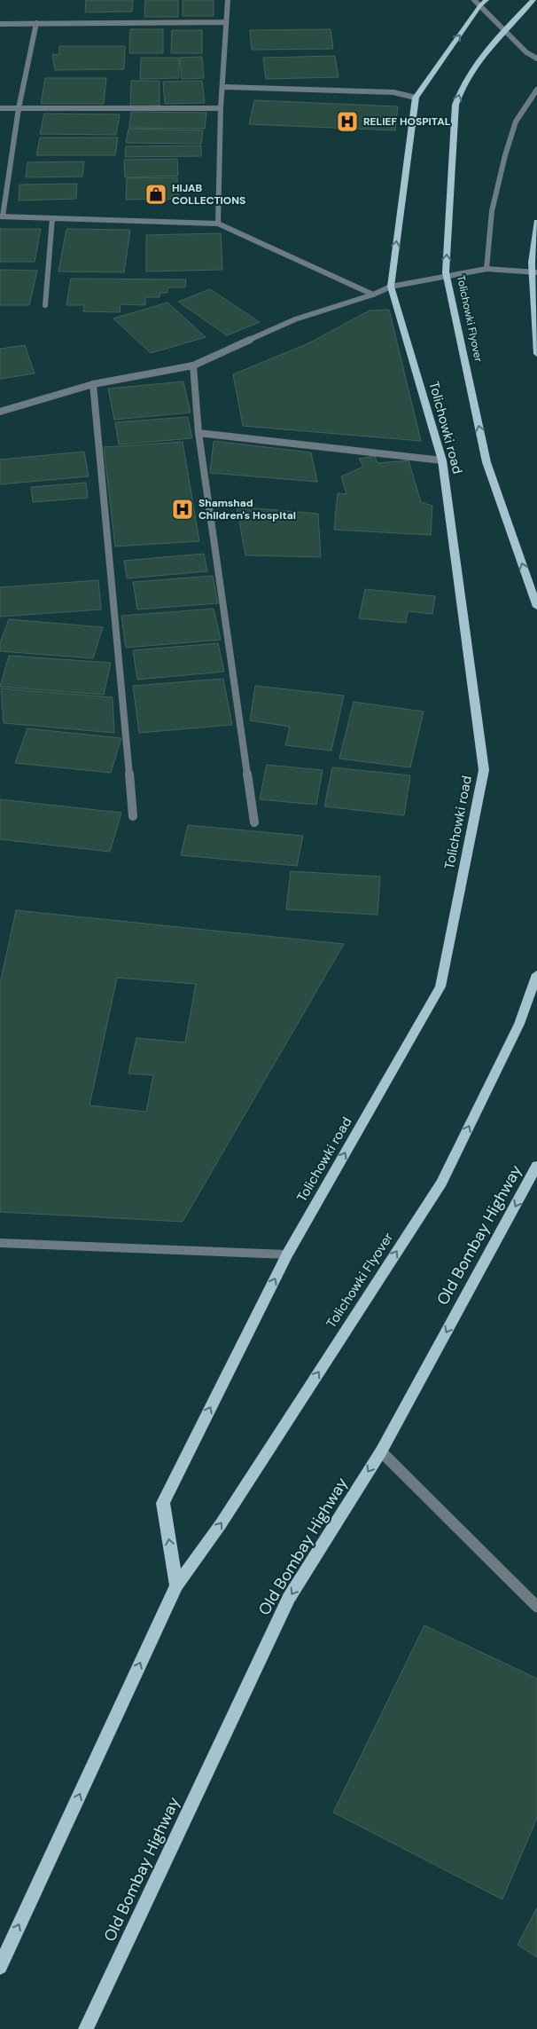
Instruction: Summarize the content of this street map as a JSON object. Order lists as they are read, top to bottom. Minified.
{"streets":{"main road":["Tolichowki Flyover","Tolichowki road","Old Bombay Highway"]},"crossings":[["Tolichowki Flyover","Tolichowki road"]],"one_way":["Tolichowki Flyover","Tolichowki road","Old Bombay Highway"],"places":{"hospital":["RELIEF HOSPITAL","Shamshad Children's Hospital"],"shop":["HIJAB COLLECTIONS"]}}
